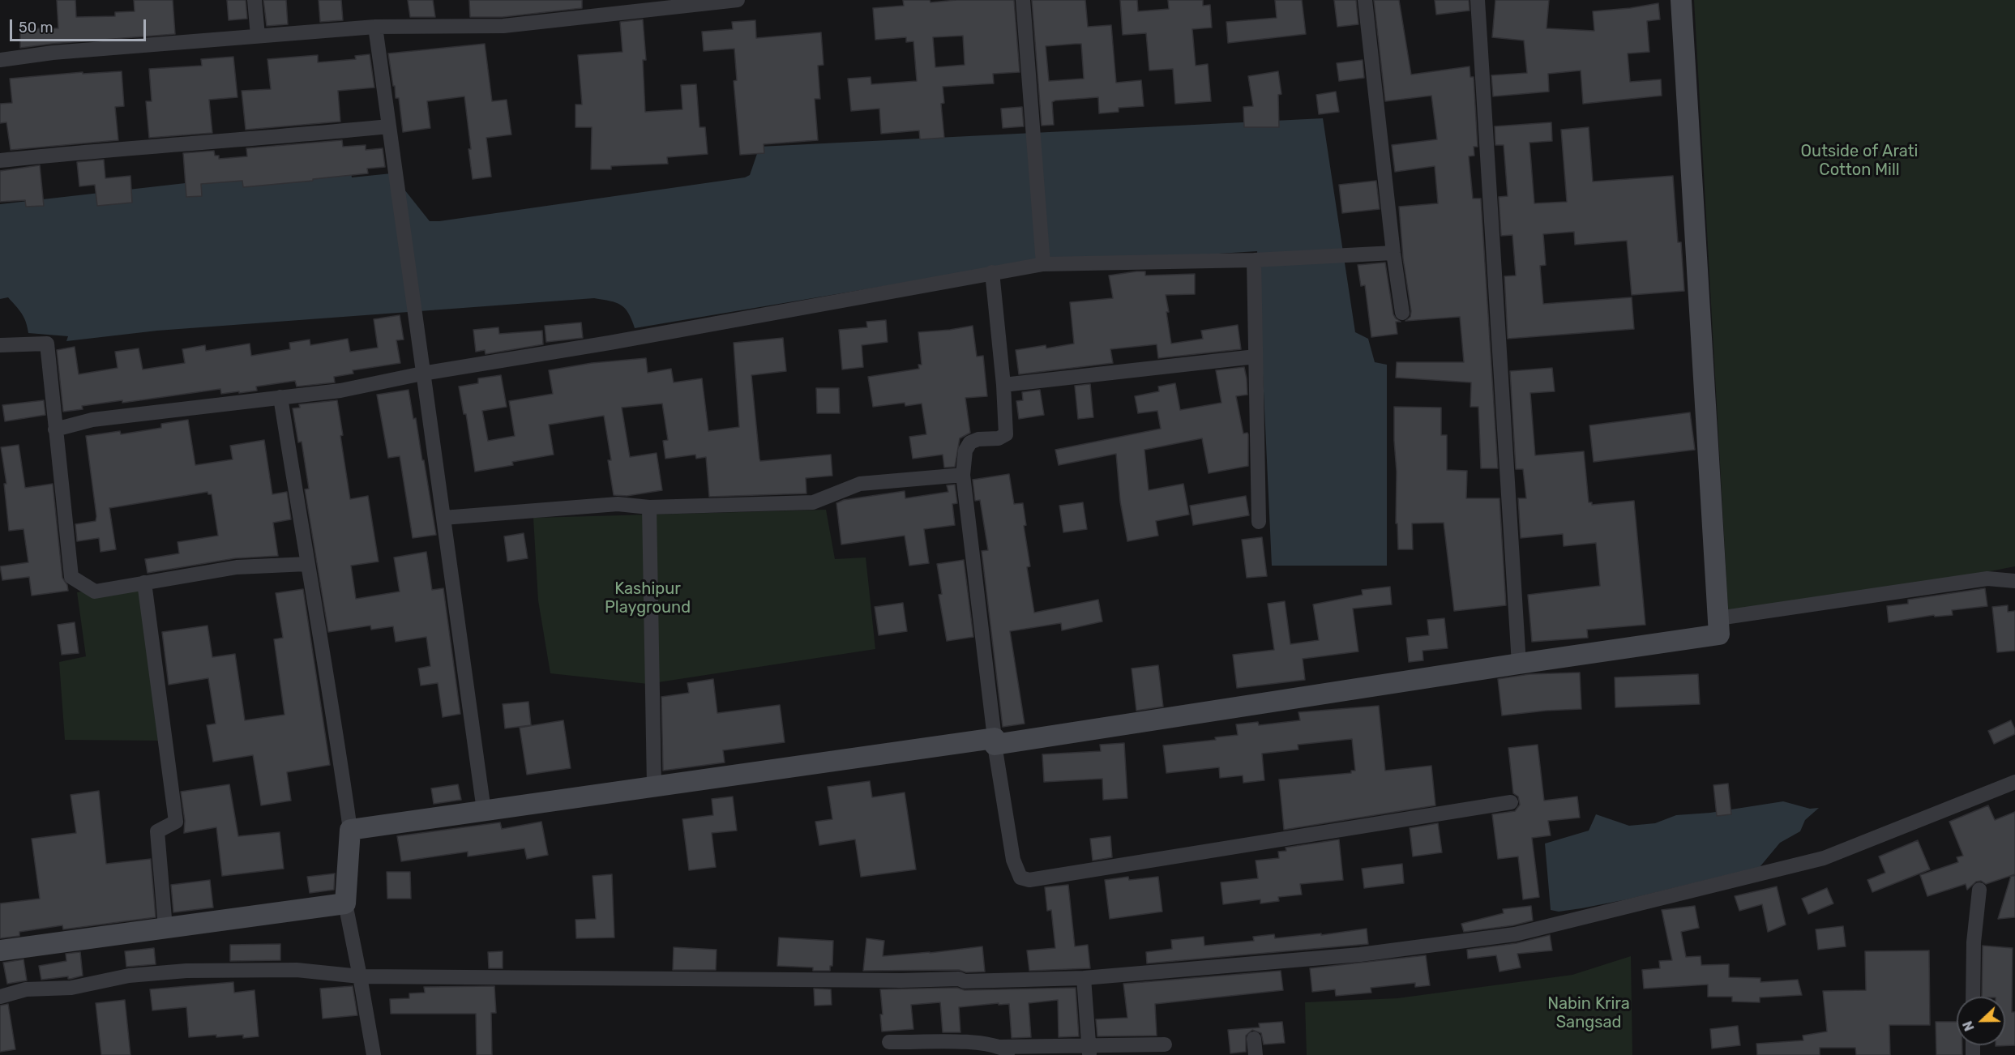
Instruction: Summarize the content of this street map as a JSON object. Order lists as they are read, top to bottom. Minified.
{"parks":["Outside of Arati Cotton Mill","Kashipur Playground","Nabin Krira Sangsad"],"scale_bar":"50 m","north":"left"}
